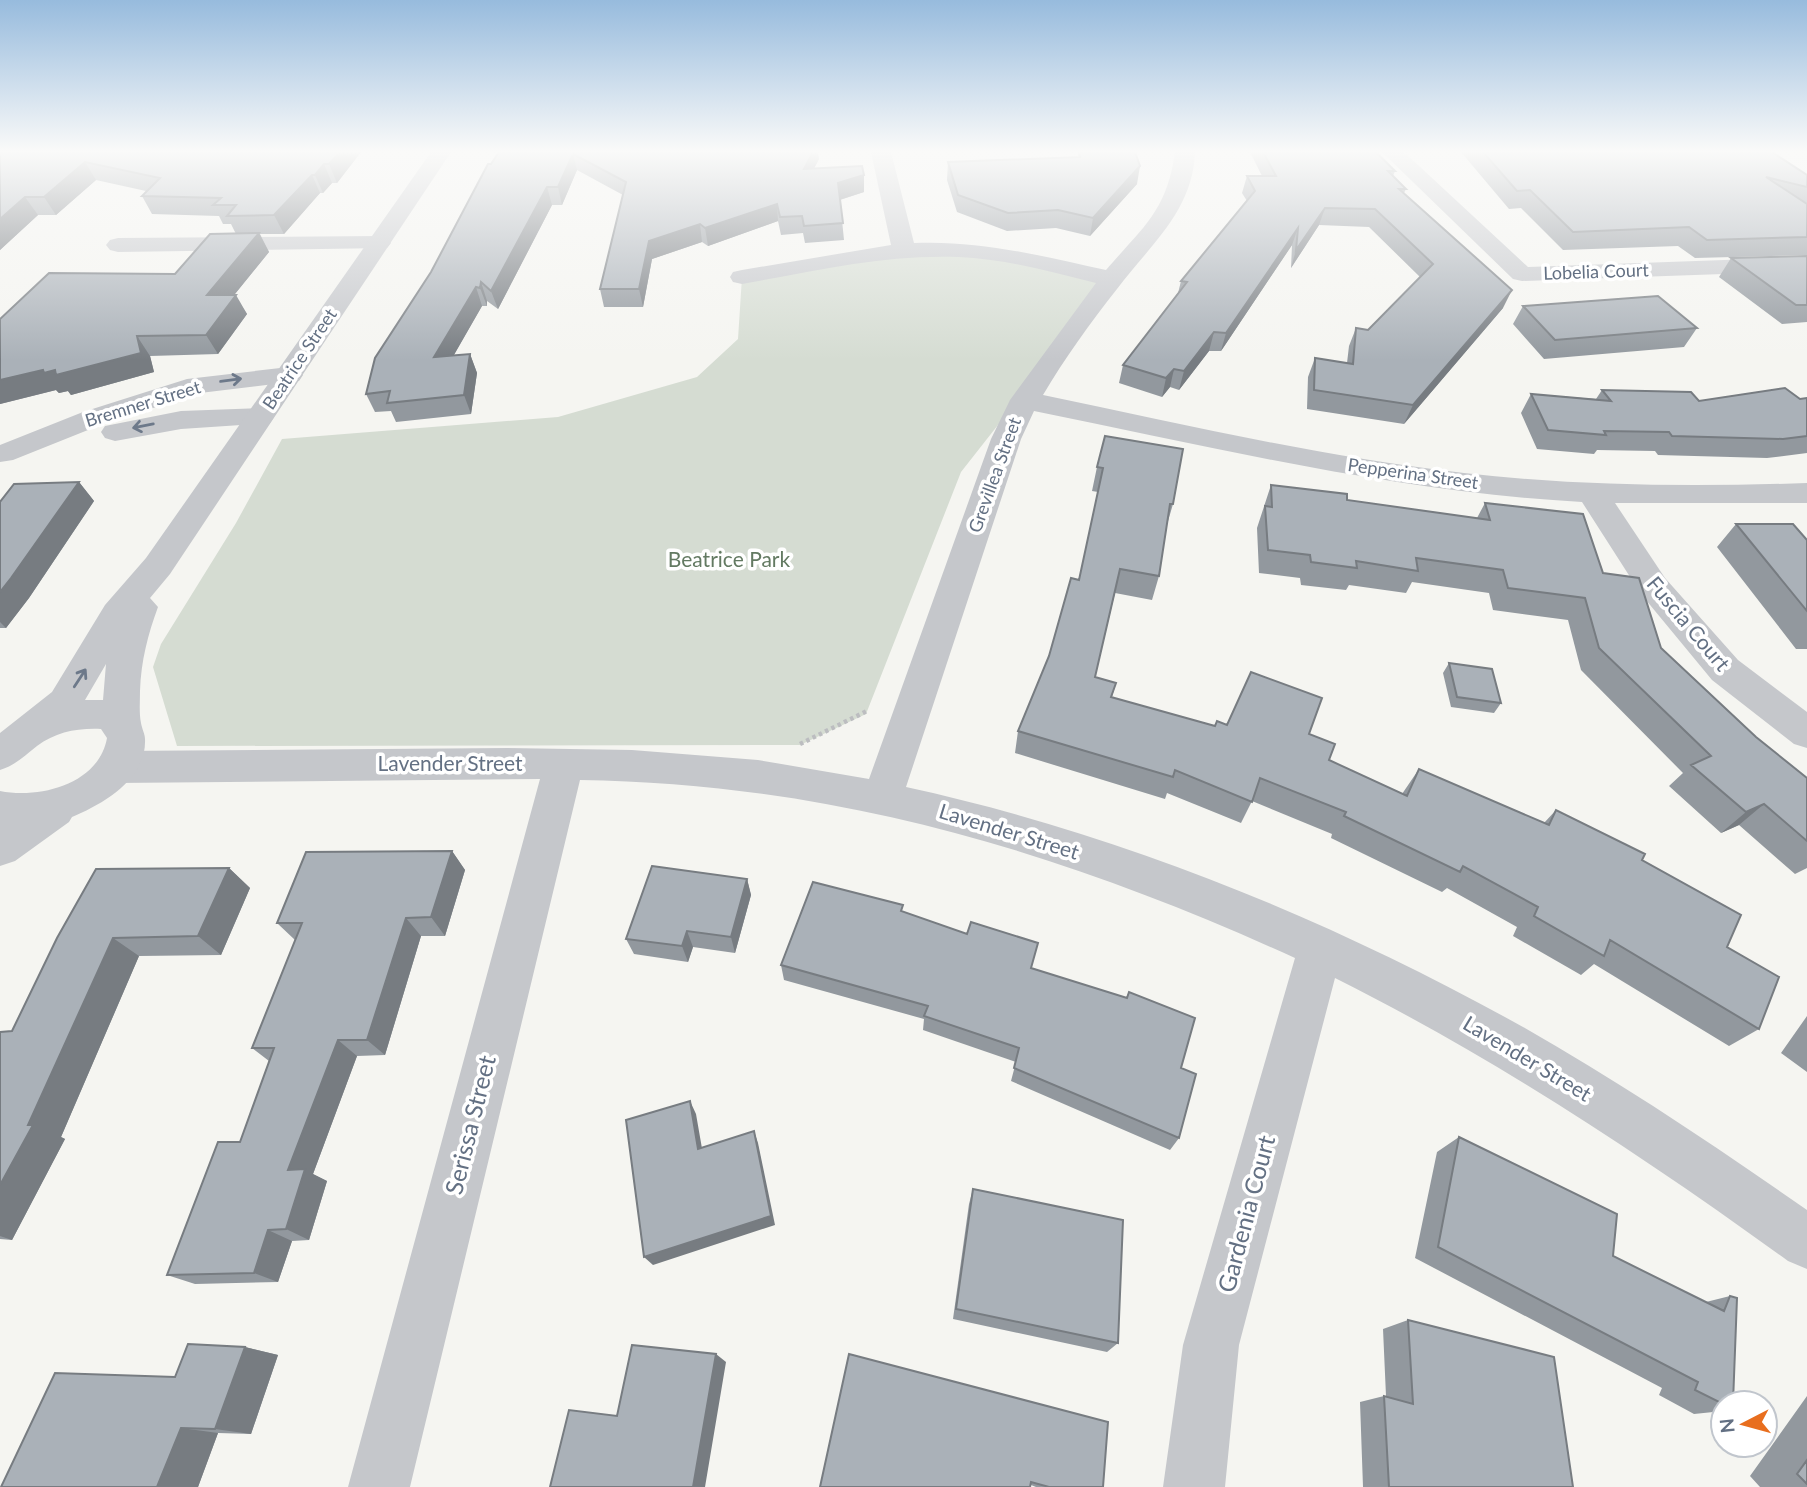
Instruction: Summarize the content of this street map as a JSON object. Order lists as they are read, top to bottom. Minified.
{"streets":{"street":["Lobelia Court","Beatrice Street","Bremner Street","Pepperina Street","Grevillea Street","Fuscia Court","Lavender Street","Serissa Street","Gardenia Court"]},"crossings":[["Beatrice Street","Bremner Street"],["Beatrice Street","Lavender Street"],["Pepperina Street","Grevillea Street"],["Pepperina Street","Fuscia Court"],["Grevillea Street","Lavender Street"],["Lavender Street","Serissa Street"],["Lavender Street","Gardenia Court"]],"parks":["Beatrice Park"],"north":"left"}
